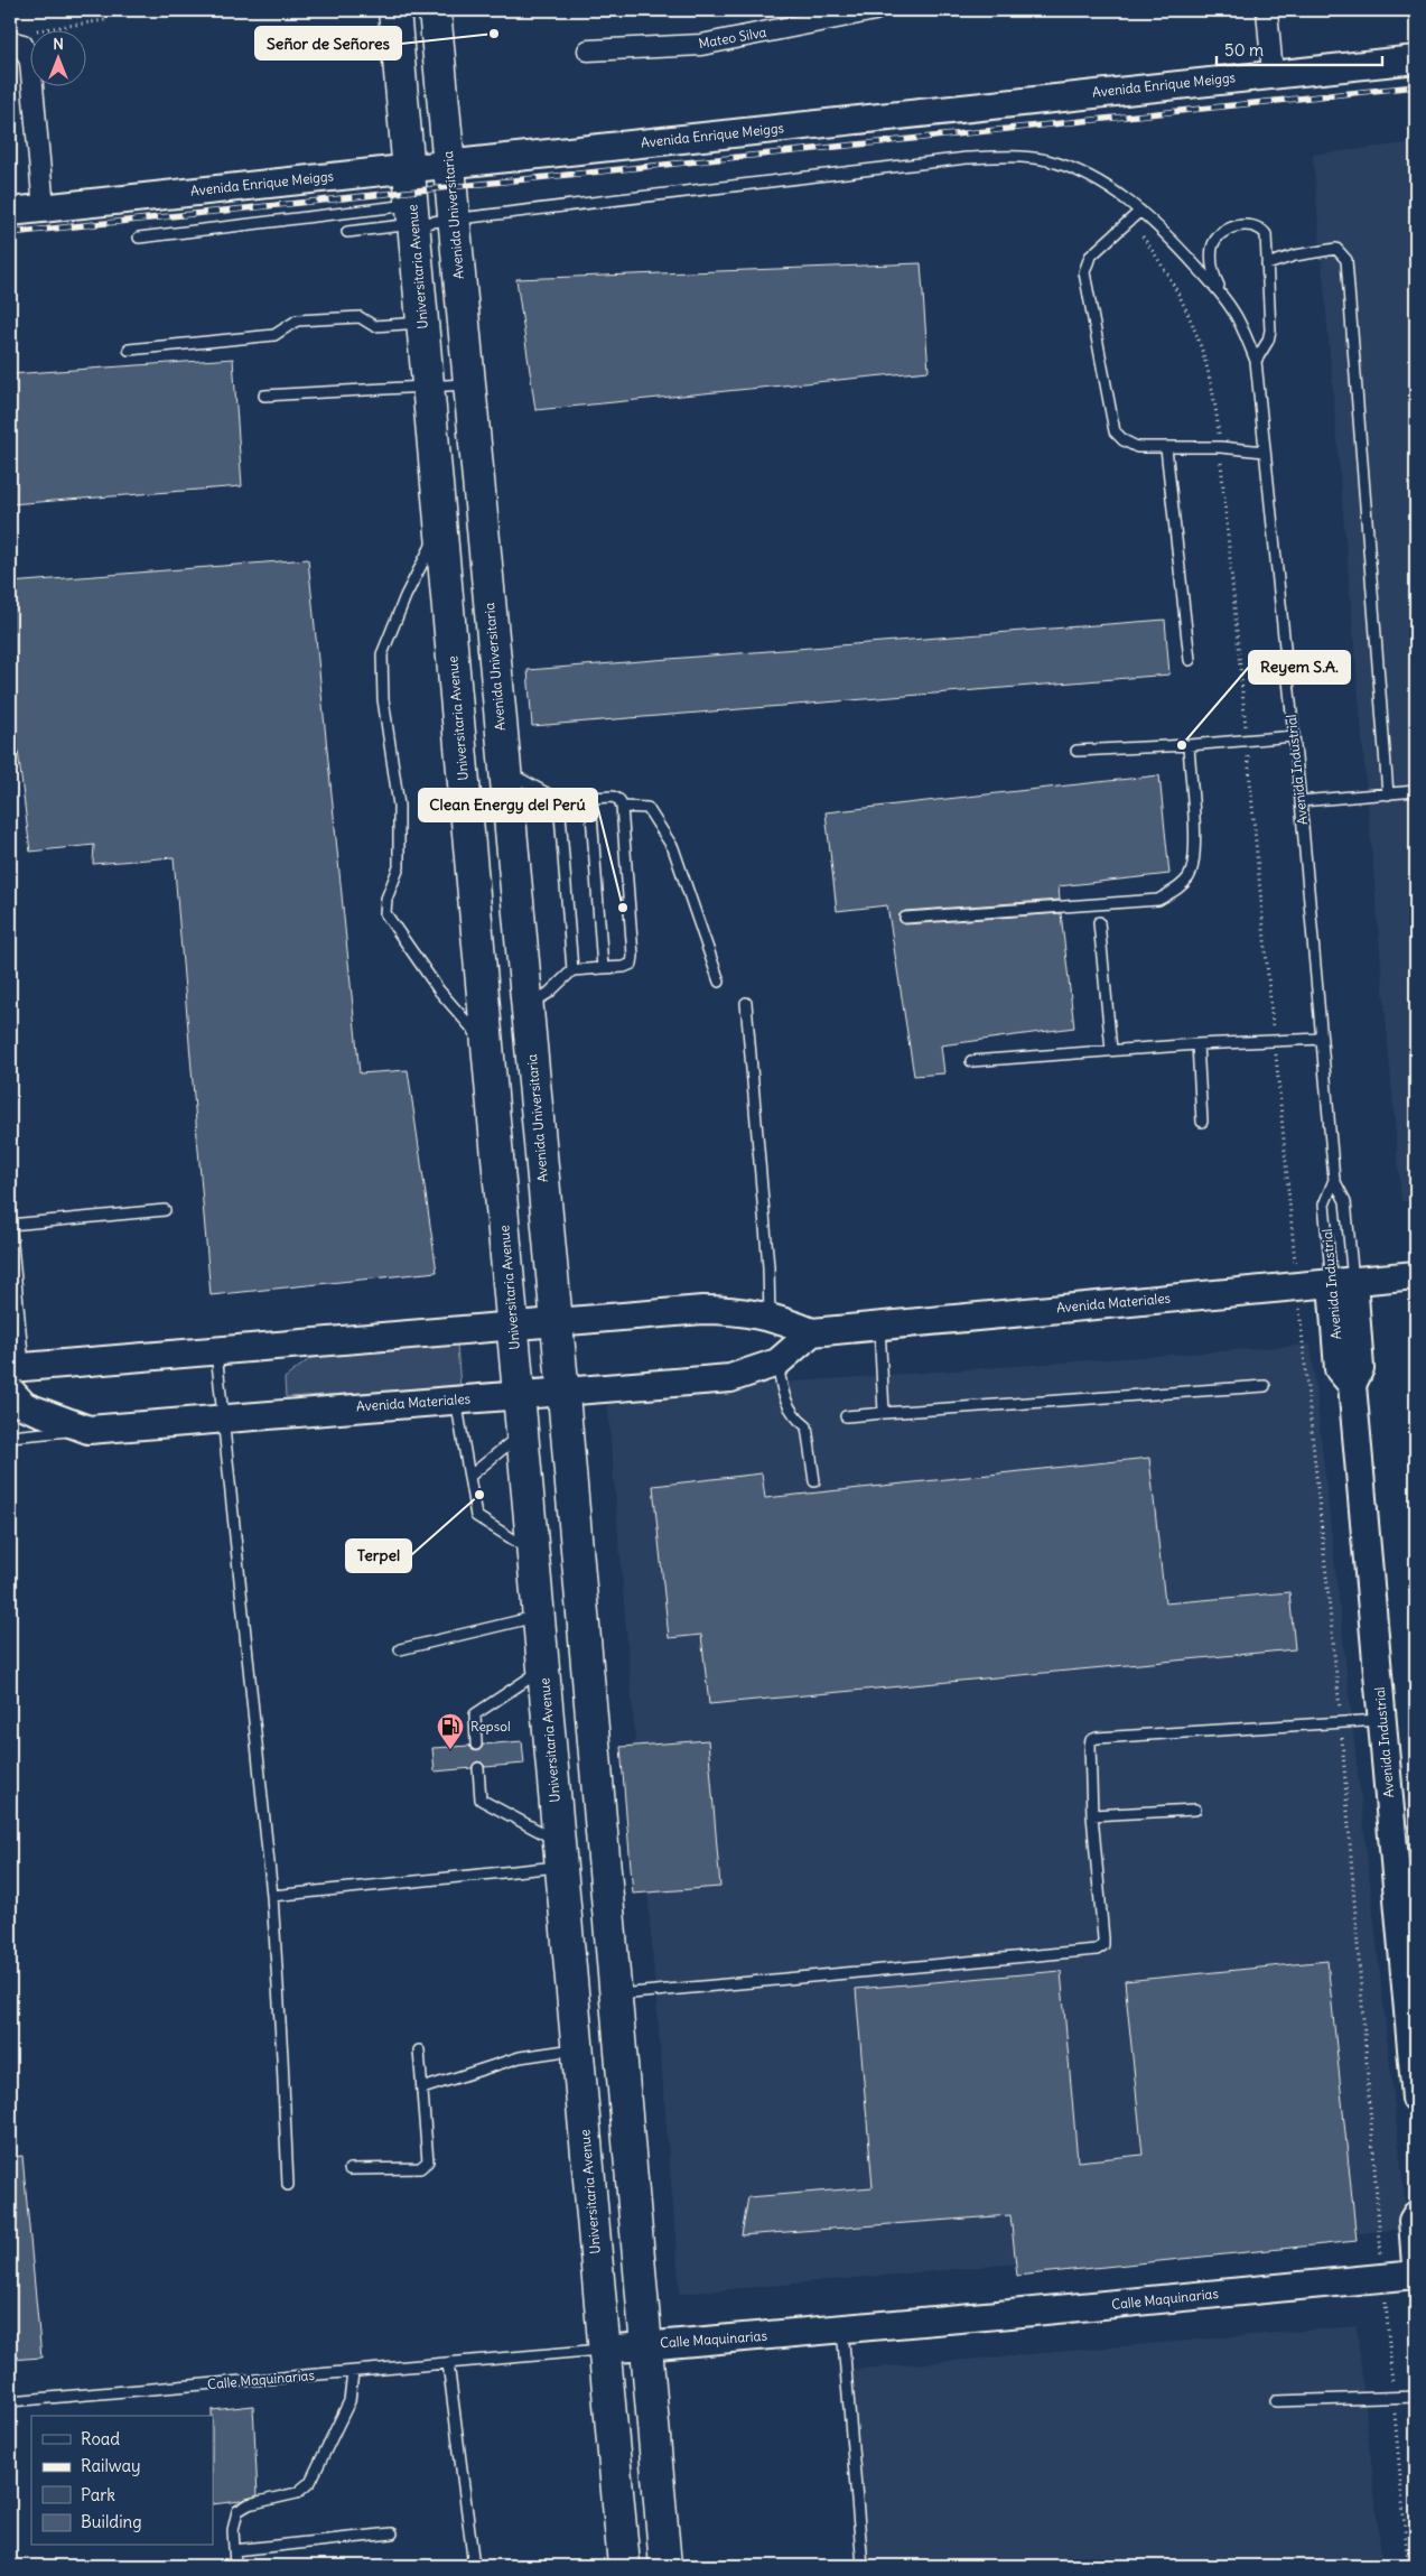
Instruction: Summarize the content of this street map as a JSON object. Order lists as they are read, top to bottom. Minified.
{"streets":{"main road":["Avenida Universitaria","Universitaria Avenue"],"street":["Mateo Silva","Avenida Enrique Meiggs","Avenida Industrial","Avenida Materiales","Calle Maquinarias"]},"crossings":[["Avenida Enrique Meiggs","Avenida Universitaria"],["Avenida Enrique Meiggs","Universitaria Avenue"],["Avenida Universitaria","Avenida Materiales"],["Universitaria Avenue","Avenida Materiales"],["Universitaria Avenue","Calle Maquinarias"],["Avenida Industrial","Avenida Materiales"]],"places":{"other":["Señor de Señores","Reyem S.A.","Clean Energy del Perú","Terpel"],"fuel station":["Repsol"]},"legend":["Road","Railway","Park","Building"],"scale_bar":"50 m","north":"top"}
